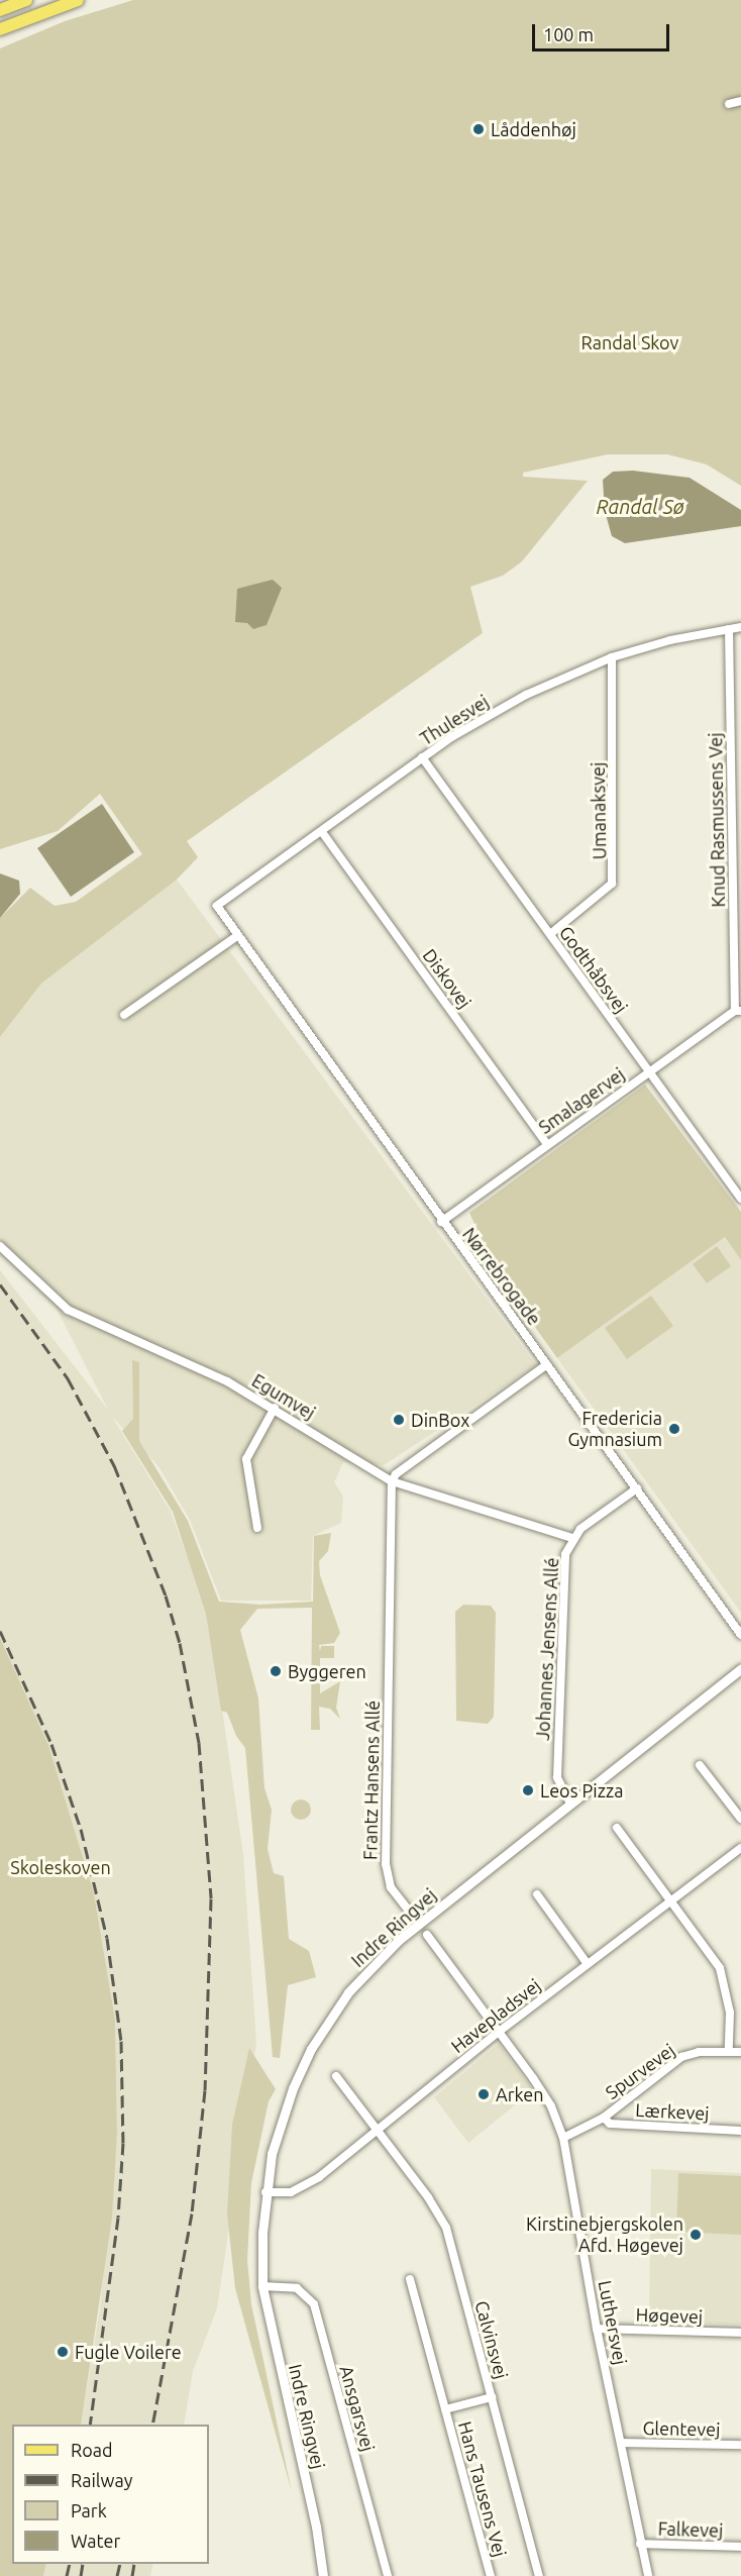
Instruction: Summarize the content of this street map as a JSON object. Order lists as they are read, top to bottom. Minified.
{"streets":{"street":["Thulesvej","Umanaksvej","Knud Rasmussens Vej","Godthåbsvej","Diskovej","Smalagervej","Nørrebrogade","Egumvej","Johannes Jensens Allé","Frantz Hansens Allé","Indre Ringvej","Havepladsvej","Spurvevej","Lærkevej","Høgevej","Luthersvej","Calvinsvej","Ansgarsvej","Glentevej","Hans Tausens Vej","Falkevej"]},"crossings":[["Thulesvej","Umanaksvej"],["Thulesvej","Knud Rasmussens Vej"],["Thulesvej","Godthåbsvej"],["Thulesvej","Diskovej"],["Thulesvej","Nørrebrogade"],["Umanaksvej","Godthåbsvej"],["Knud Rasmussens Vej","Smalagervej"],["Godthåbsvej","Smalagervej"],["Diskovej","Smalagervej"],["Smalagervej","Nørrebrogade"],["Nørrebrogade","Johannes Jensens Allé"],["Egumvej","Johannes Jensens Allé"],["Egumvej","Frantz Hansens Allé"],["Johannes Jensens Allé","Indre Ringvej"],["Frantz Hansens Allé","Indre Ringvej"],["Indre Ringvej","Havepladsvej"],["Indre Ringvej","Ansgarsvej"],["Havepladsvej","Luthersvej"],["Havepladsvej","Calvinsvej"],["Spurvevej","Lærkevej"],["Spurvevej","Luthersvej"],["Høgevej","Luthersvej"],["Luthersvej","Glentevej"],["Luthersvej","Falkevej"],["Calvinsvej","Hans Tausens Vej"]],"water":["Randal Sø"],"parks":["Randal Skov","Skoleskoven"],"places":["Låddenhøj","DinBox","Fredericia Gymnasium","Byggeren","Leos Pizza","Arken","Kirstinebjergskolen Afd. Høgevej","Fugle Voilere"],"legend":["Road","Railway","Park","Water"],"scale_bar":"100 m"}
